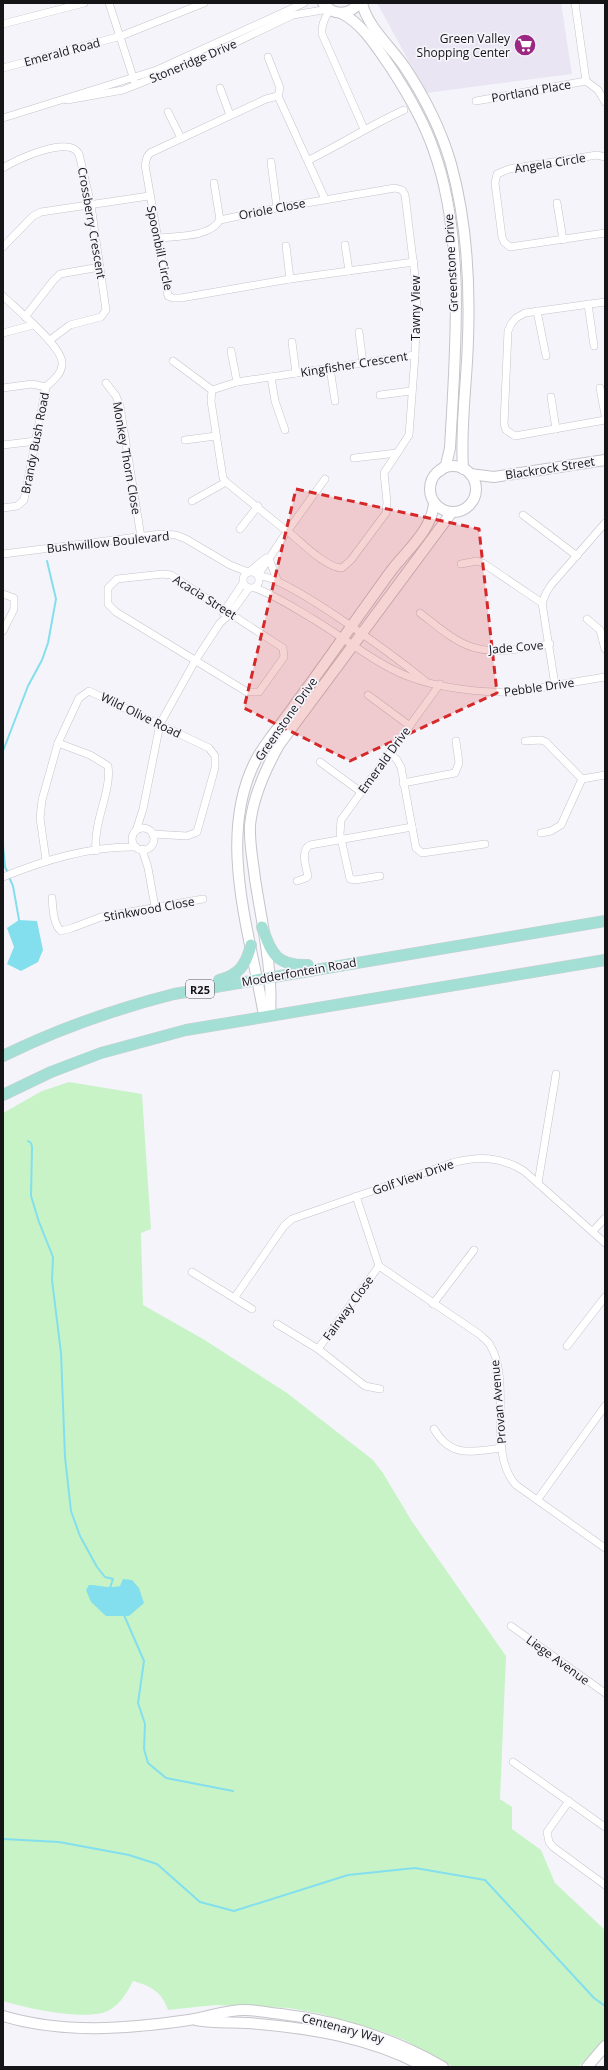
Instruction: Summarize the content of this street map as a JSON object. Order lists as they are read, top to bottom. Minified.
{"streets":{"main road":["Greenstone Drive","Blackrock Street","Modderfontein Road","R25","Centenary Way"],"street":["Emerald Road","Stoneridge Drive","Portland Place","Angela Circle","Oriole Close","Crossberry Crescent","Spoonbill Circle","Tawny View","Kingfisher Crescent","Brandy Bush Road","Monkey Thorn Close","Bushwillow Boulevard","Acacia Street","Jade Cove","Pebble Drive","Wild Olive Road","Emerald Drive","Stinkwood Close","Golf View Drive","Fairway Close","Provan Avenue","Liege Avenue"]},"crossings":[["Stoneridge Drive","Greenstone Drive"],["Crossberry Crescent","Brandy Bush Road"],["Spoonbill Circle","Tawny View"],["Greenstone Drive","Blackrock Street"],["Greenstone Drive","Pebble Drive"],["Greenstone Drive","Modderfontein Road"],["Tawny View","Kingfisher Crescent"],["Monkey Thorn Close","Bushwillow Boulevard"],["Pebble Drive","Emerald Drive"],["Fairway Close","Provan Avenue"]],"places":{"supermarket":["Green Valley Shopping Center"]}}
